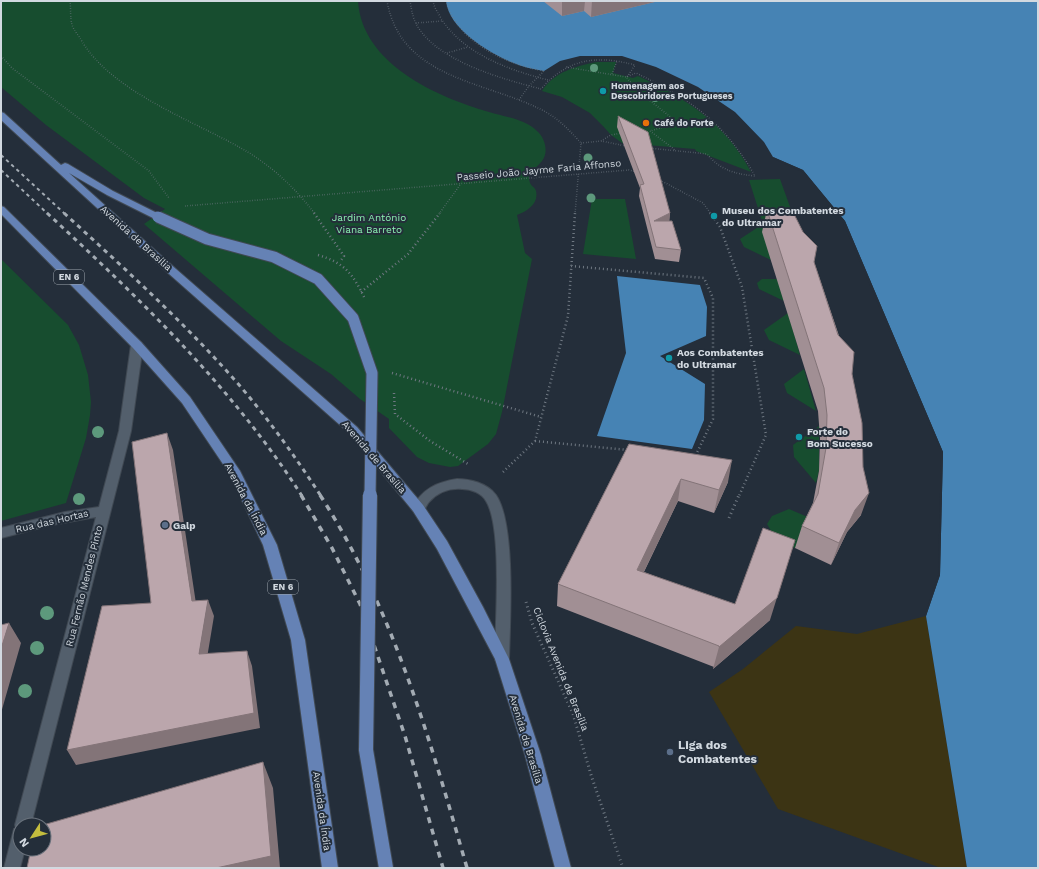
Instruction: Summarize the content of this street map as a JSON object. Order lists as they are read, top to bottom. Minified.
{"streets":{"main road":["Avenida de Brasília","EN 6","Avenida da Índia"],"street":["Rua das Hortas","Rua Fernão Mendes Pinto"],"path":["Passeio João Jayme Faria Affonso","Ciclovia Avenida de Brasília"]},"crossings":[["Avenida da Índia","Rua Fernão Mendes Pinto"],["Rua das Hortas","Rua Fernão Mendes Pinto"]],"parks":["Jardim António Viana Barreto"],"places":["Homenagem aos Descobridores Portugueses","Café do Forte","Museu dos Combatentes do Ultramar","Aos Combatentes do Ultramar","Forte do Bom Sucesso","Galp","Liga dos Combatentes"],"north":"bottom left"}
